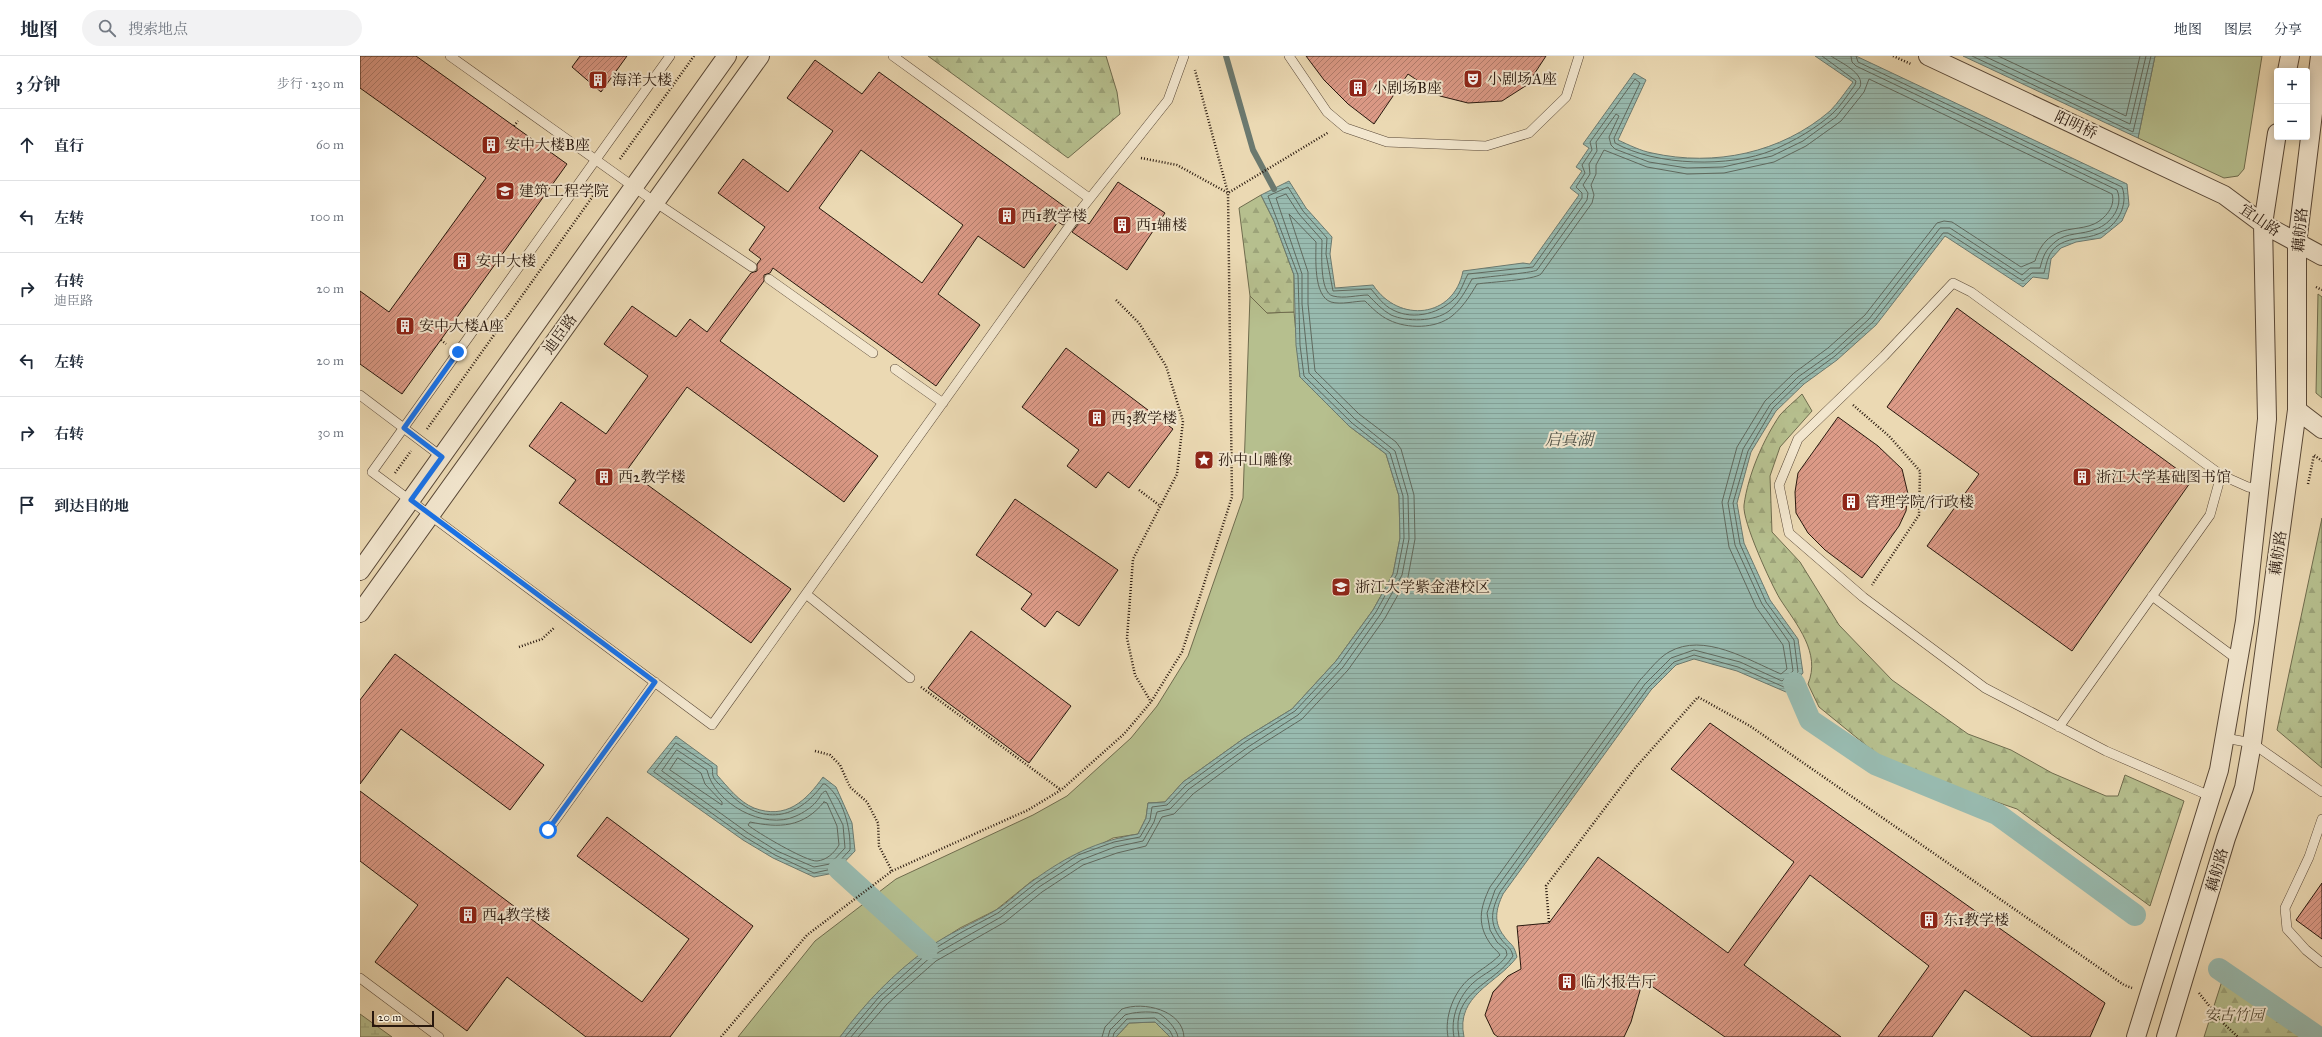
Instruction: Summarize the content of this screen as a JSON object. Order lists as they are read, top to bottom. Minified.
{"streets":{"street":["阳明桥","宜山路","藕舫路","迪臣路"]},"crossings":[["阳明桥","宜山路"],["宜山路","藕舫路"]],"water":["启真湖"],"parks":["安古竹园"],"places":{"theatre":["小剧场A座"],"building":["海洋大楼","小剧场B座","安中大楼B座","西1教学楼","西1辅楼","安中大楼","安中大楼A座","西3教学楼","西2教学楼","浙江大学基础图书馆","管理学院/行政楼","西4教学楼","东1教学楼","临水报告厅"],"school or university":["建筑工程学院","浙江大学紫金港校区"],"place":["孙中山雕像"]},"scale_bar":"20 m","page":{"header":"地图","search":"搜索地点","nav":["地图","图层","分享"],"heading":["3 分钟","步行 · 230 m"],"map_buttons":["+","−"],"list":[["直行","60 m"],["左转","100 m"],["右转","迪臣路","20 m"],["左转","20 m"],["右转","30 m"],"到达目的地"],"scale":"20 m"}}
